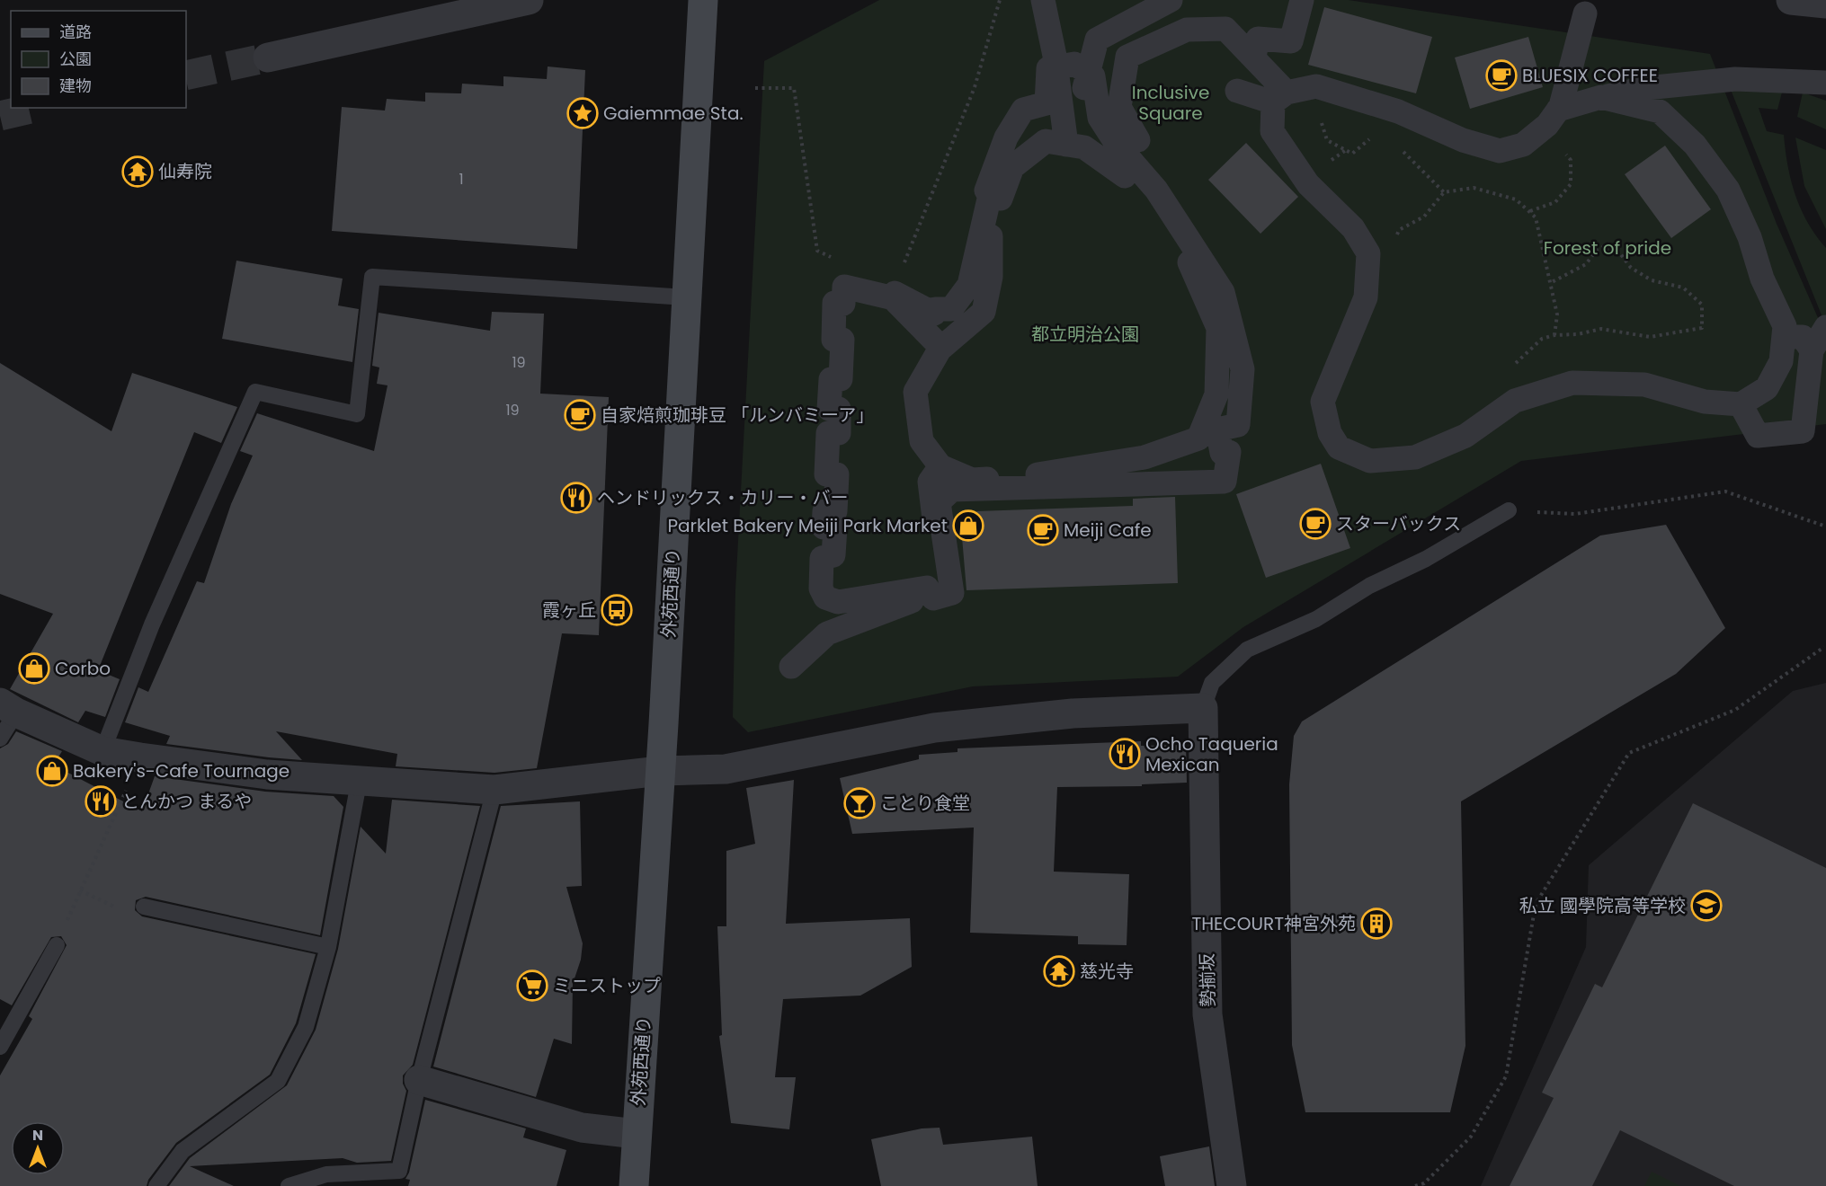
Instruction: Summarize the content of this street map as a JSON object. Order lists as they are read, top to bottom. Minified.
{"streets":{"main road":["外苑西通り"],"street":["勢揃坂"]},"parks":["Inclusive Square","Forest of pride","都立明治公園"],"places":{"cafe":["BLUESIX COFFEE","自家焙煎珈琲豆 「ルンバミーア」","スターバックス","Meiji Cafe"],"place":["Gaiemmae Sta."],"temple":["仙寿院","慈光寺"],"restaurant":["ヘンドリックス・カリー・バー","Ocho Taqueria Mexican","とんかつ まるや"],"shop":["Parklet Bakery Meiji Park Market","Corbo","Bakery's-Cafe Tournage"],"bus stop":["霞ヶ丘"],"bar":["ことり食堂"],"school or university":["私立 國學院高等学校"],"building":["THECOURT神宮外苑"],"supermarket":["ミニストップ"]},"house_numbers":["1","19","19"],"legend":["道路","公園","建物"],"north":"top"}
